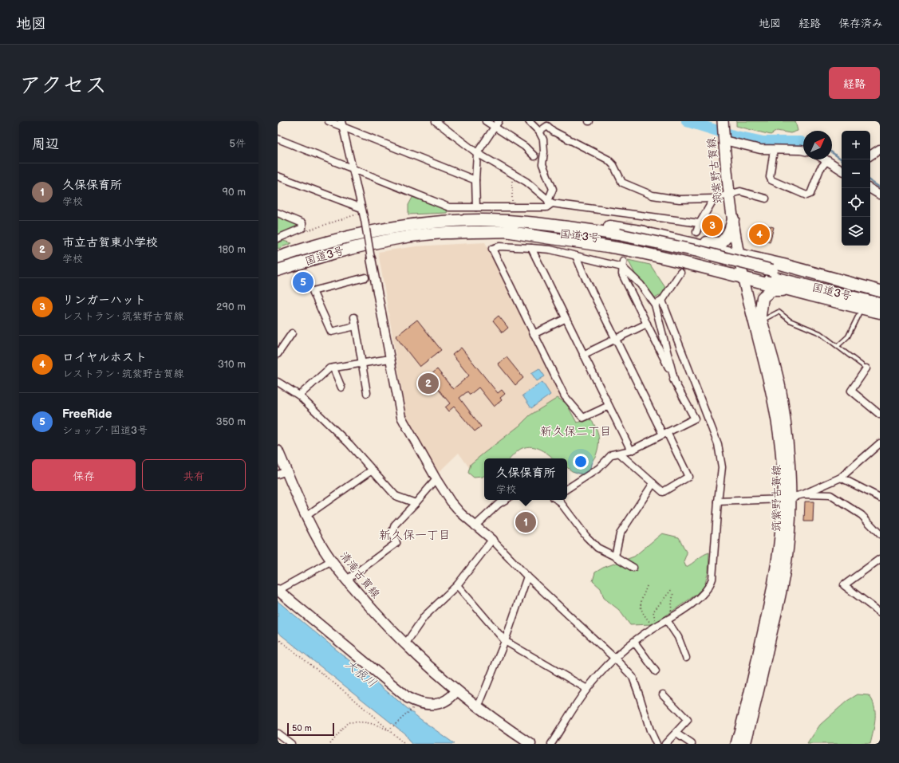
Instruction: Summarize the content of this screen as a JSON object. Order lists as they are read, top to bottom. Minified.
{"streets":{"highway":["国道3号"],"main road":["筑紫野古賀線","清滝古賀線"]},"districts":["新久保二丁目","新久保一丁目"],"water":["大根川"],"scale_bar":"50 m","north":"top right","page":{"header":"地図","nav":["地図","経路","保存済み"],"title":"アクセス","buttons":["経路",["保存","共有"]],"heading":["周辺","5件"],"map_buttons":["+","−"],"list":[{"mark":"1","name":"久保保育所","note":"学校","value":"90 m"},{"mark":"2","name":"市立古賀東小学校","note":"学校","value":"180 m"},{"mark":"3","name":"リンガーハット","note":"レストラン · 筑紫野古賀線","value":"290 m"},{"mark":"4","name":"ロイヤルホスト","note":"レストラン · 筑紫野古賀線","value":"310 m"},{"mark":"5","name":"FreeRide","note":"ショップ · 国道3号","value":"350 m"}],"pins":["3","4","5","2","1"],"popup":["久保保育所","学校"],"scale":"50 m"}}
